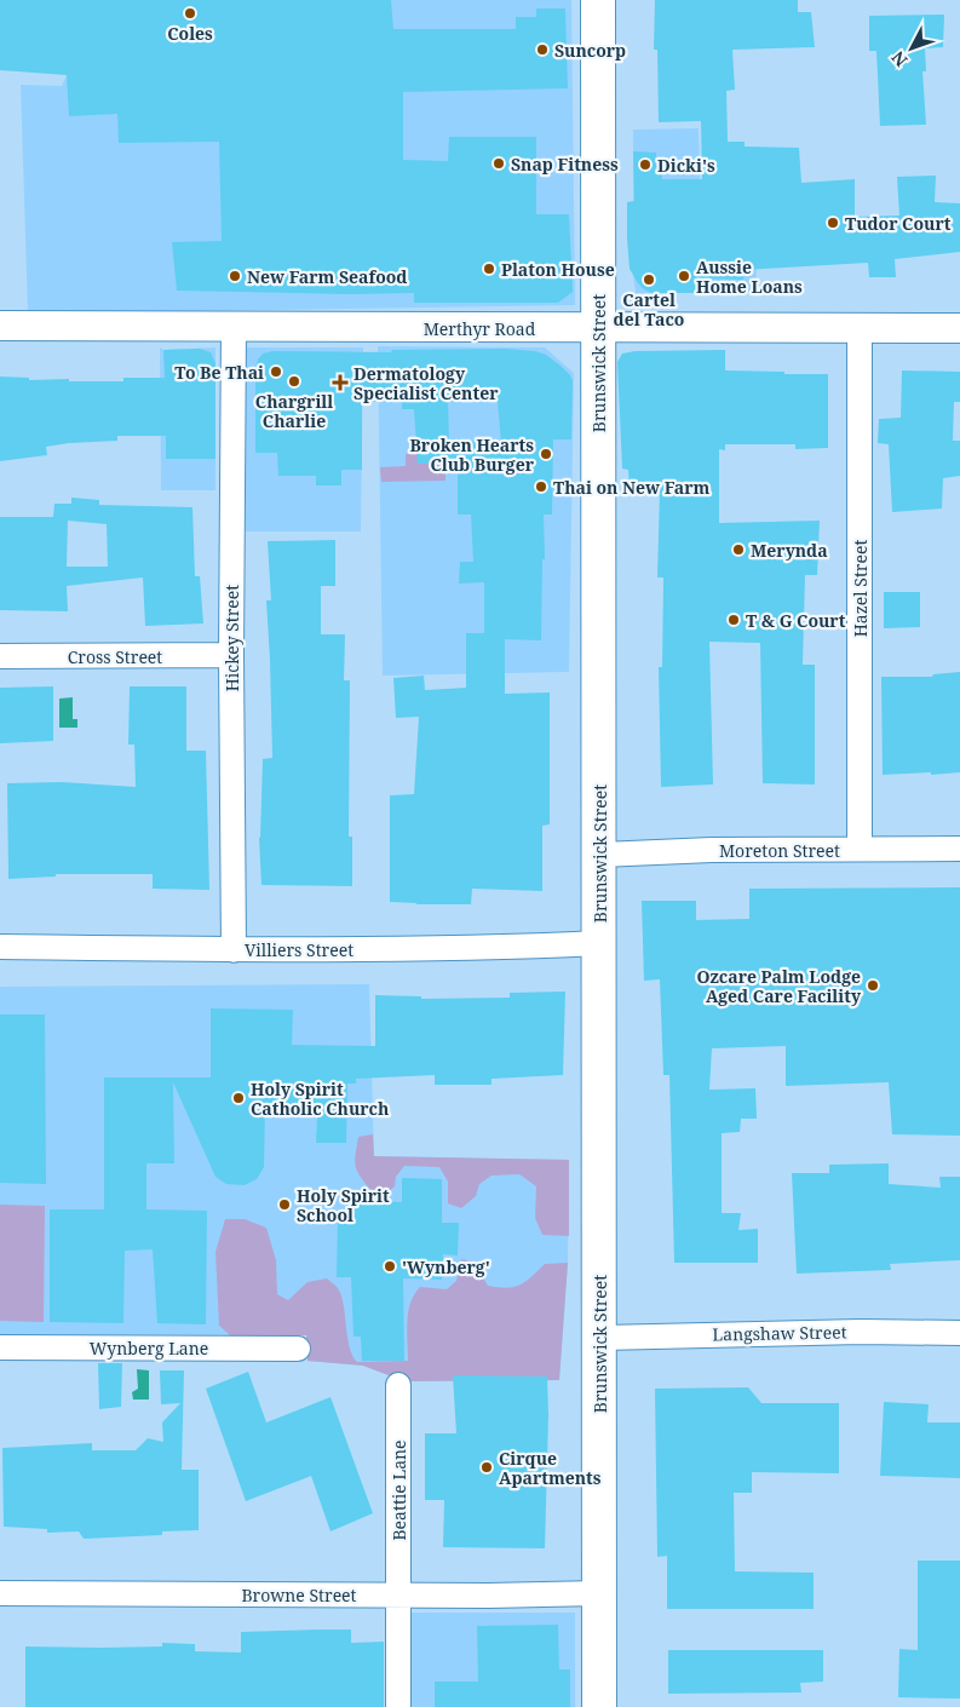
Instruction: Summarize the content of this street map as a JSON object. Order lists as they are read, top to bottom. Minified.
{"streets":{"main road":["Brunswick Street"],"street":["Merthyr Road","Hazel Street","Hickey Street","Cross Street","Moreton Street","Villiers Street","Langshaw Street","Wynberg Lane","Beattie Lane","Browne Street"]},"crossings":[["Merthyr Road","Brunswick Street"],["Merthyr Road","Hazel Street"],["Merthyr Road","Hickey Street"],["Brunswick Street","Moreton Street"],["Brunswick Street","Villiers Street"],["Brunswick Street","Langshaw Street"],["Brunswick Street","Browne Street"],["Hazel Street","Moreton Street"],["Hickey Street","Cross Street"],["Hickey Street","Villiers Street"],["Beattie Lane","Browne Street"]],"places":{"other":["Coles","Suncorp","Snap Fitness","Dicki's","Tudor Court","Platon House","New Farm Seafood","Aussie Home Loans","Cartel del Taco","To Be Thai","Chargrill Charlie","Broken Hearts Club Burger","Thai on New Farm","Merynda","T & G Court","Ozcare Palm Lodge Aged Care Facility","Holy Spirit Catholic Church","Holy Spirit School","'Wynberg'","Cirque Apartments"],"health":["Dermatology Specialist Center"]},"north":"bottom left"}
